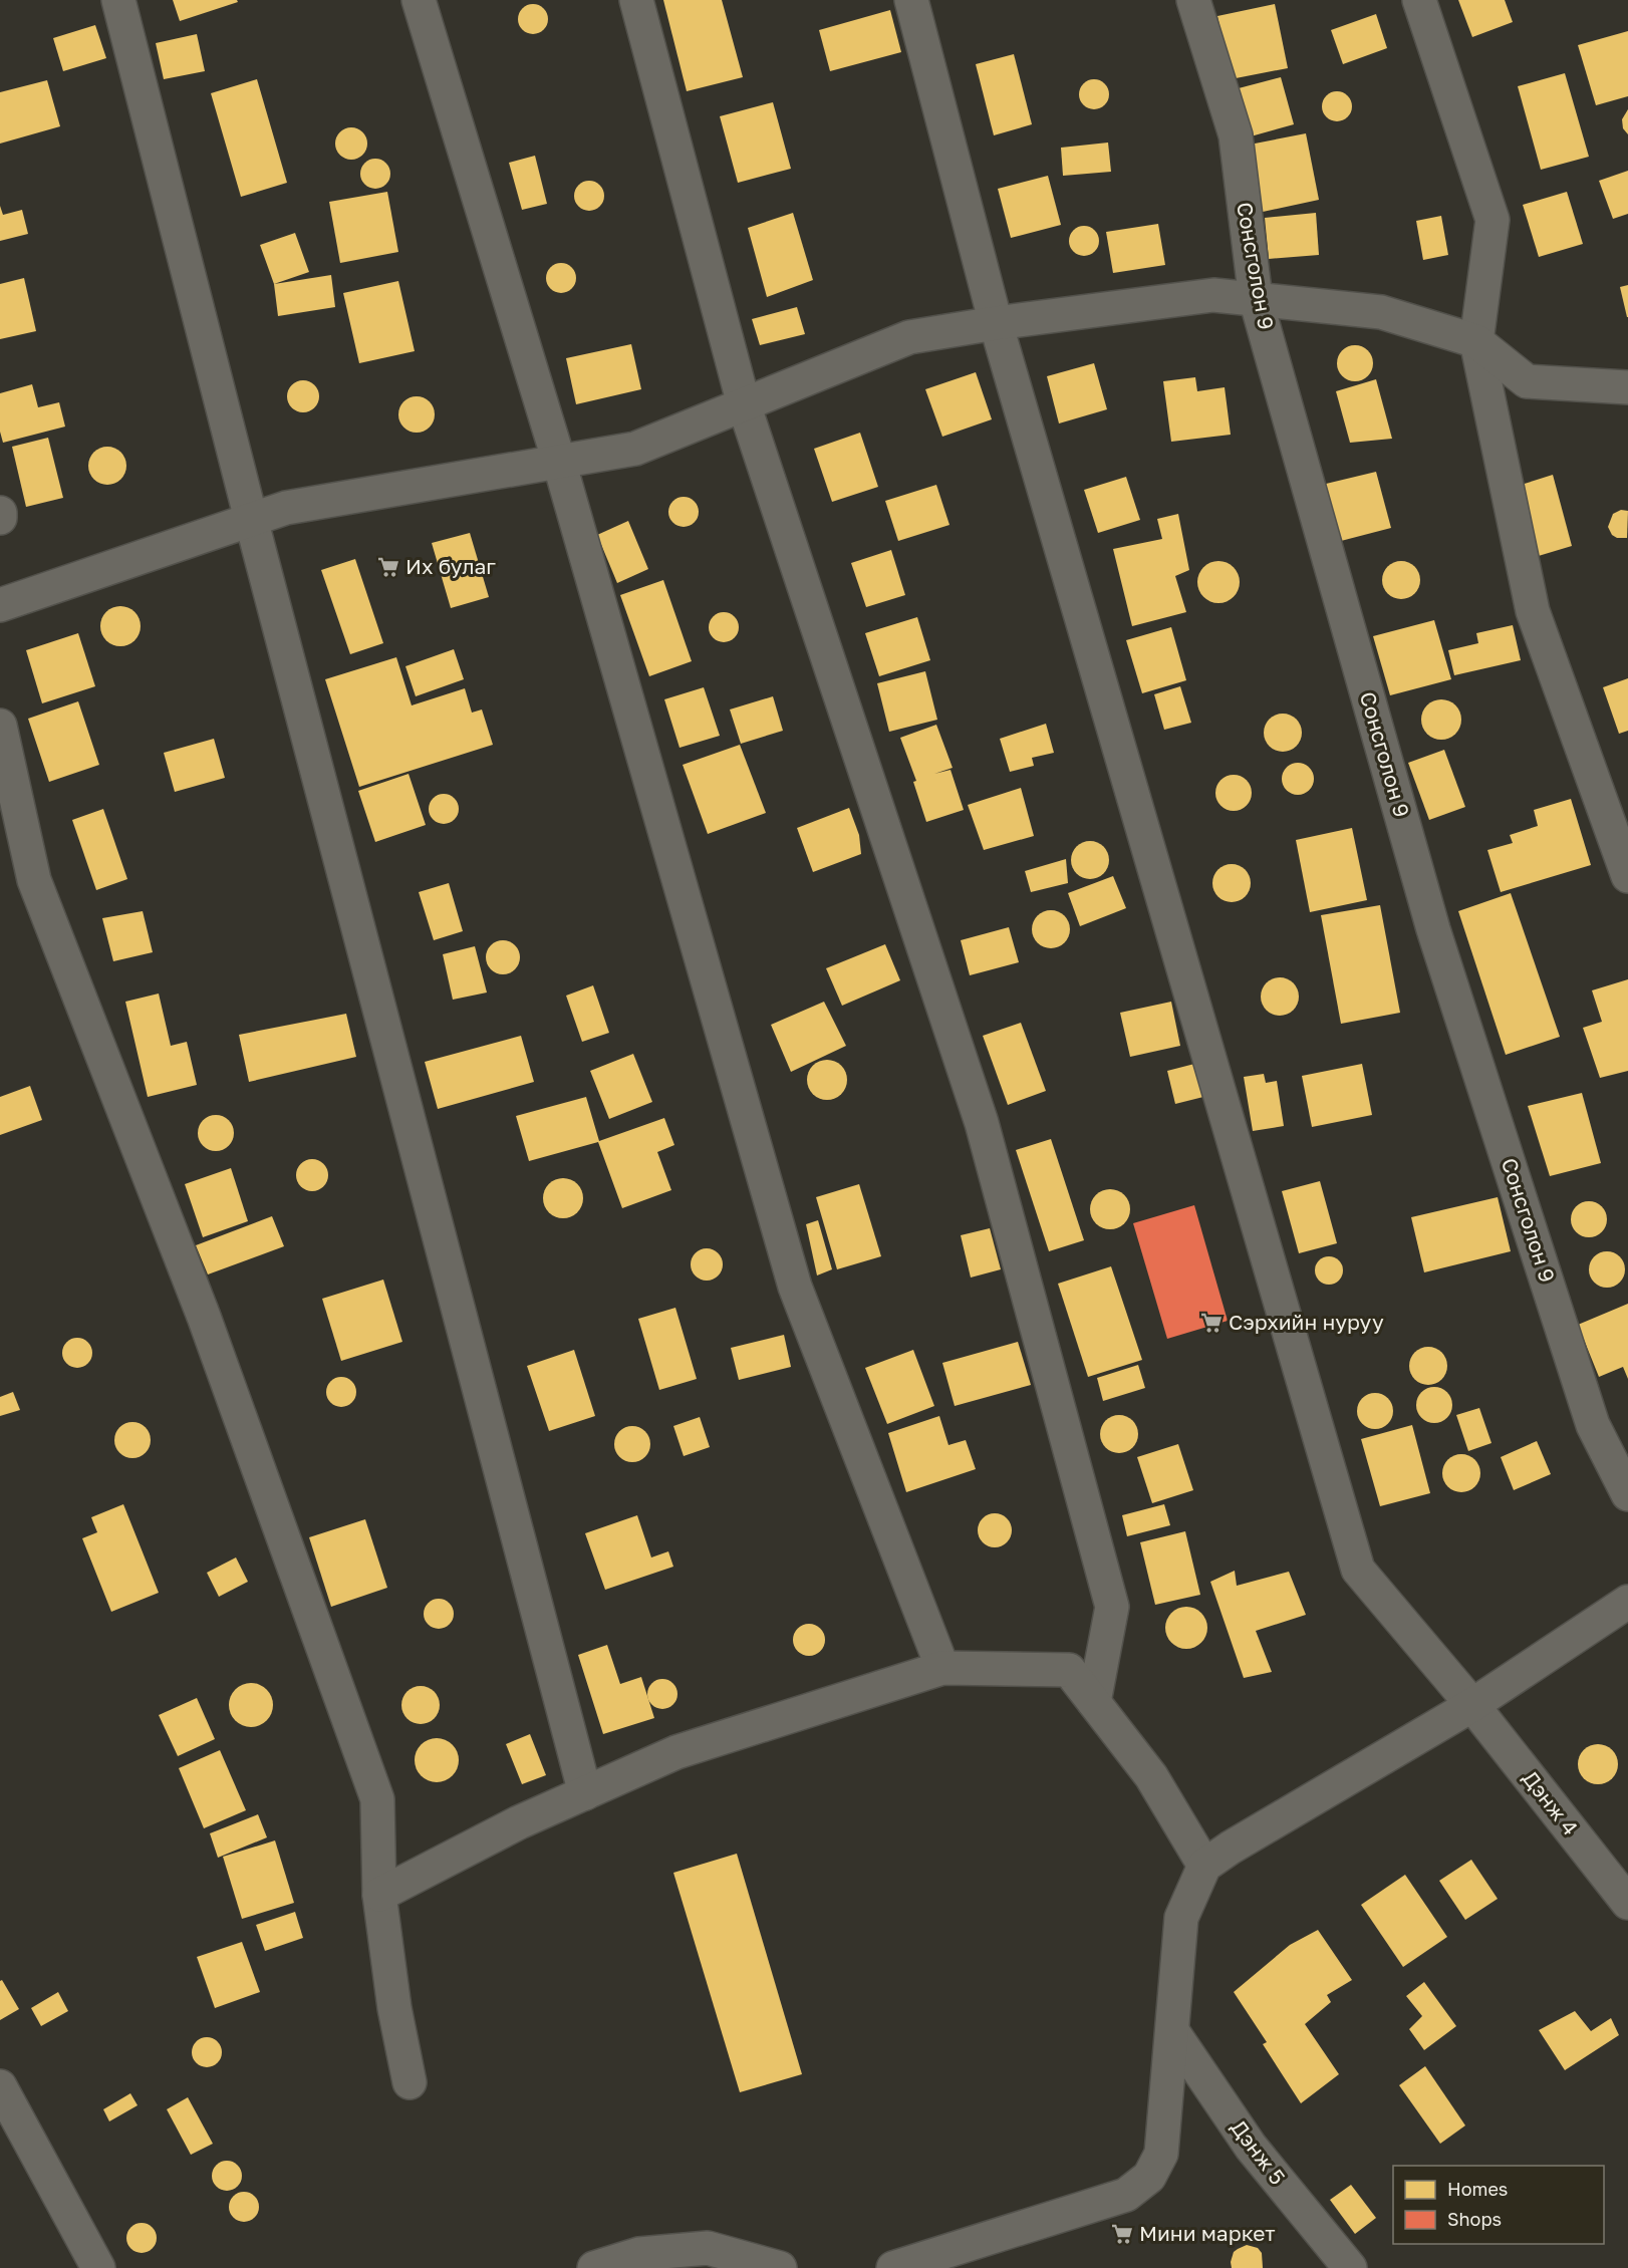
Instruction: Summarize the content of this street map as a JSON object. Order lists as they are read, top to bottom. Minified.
{"streets":{"street":["Сонсголон 9","Дэнж 4","Дэнж 5"]},"places":{"supermarket":["Их булаг","Сэрхийн нуруу","Мини маркет"]},"legend":["Homes","Shops"]}
